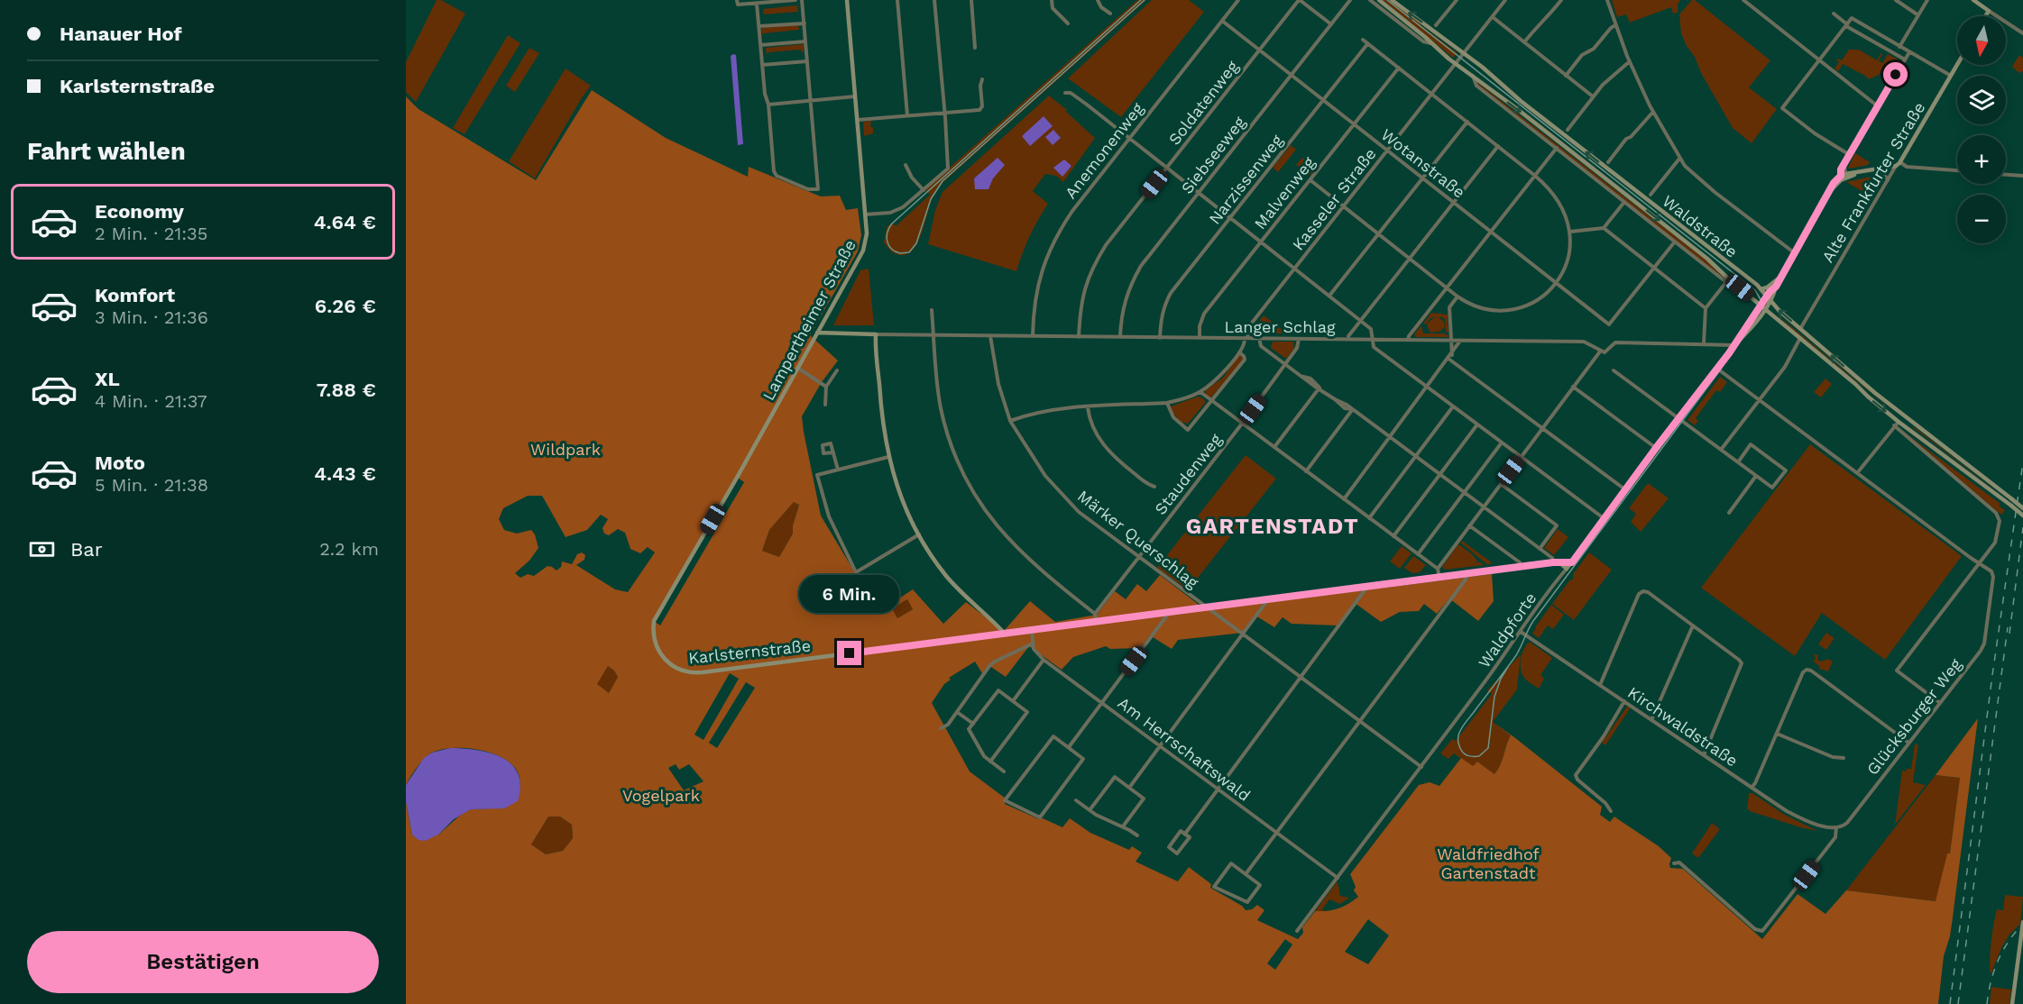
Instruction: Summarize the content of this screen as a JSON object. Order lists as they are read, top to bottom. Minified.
{"streets":{"street":["Soldatenweg","Anemonenweg","Siebseeweg","Wotanstraße","Narzissenweg","Alte Frankfurter Straße","Malvenweg","Kasseler Straße","Waldstraße","Lampertheimer Straße","Langer Schlag","Staudenweg","Märker Querschlag","Waldpforte","Karlsternstraße","Glücksburger Weg","Kirchwaldstraße","Am Herrschaftswald"]},"crossings":[["Soldatenweg","Wotanstraße"],["Soldatenweg","Langer Schlag"],["Anemonenweg","Wotanstraße"],["Anemonenweg","Langer Schlag"],["Siebseeweg","Wotanstraße"],["Siebseeweg","Langer Schlag"],["Wotanstraße","Narzissenweg"],["Wotanstraße","Malvenweg"],["Wotanstraße","Kasseler Straße"],["Narzissenweg","Langer Schlag"],["Alte Frankfurter Straße","Waldstraße"],["Malvenweg","Langer Schlag"],["Kasseler Straße","Waldstraße"],["Kasseler Straße","Langer Schlag"],["Waldstraße","Waldpforte"],["Lampertheimer Straße","Langer Schlag"],["Lampertheimer Straße","Karlsternstraße"],["Langer Schlag","Staudenweg"],["Langer Schlag","Märker Querschlag"],["Staudenweg","Märker Querschlag"],["Märker Querschlag","Waldpforte"],["Märker Querschlag","Karlsternstraße"],["Waldpforte","Karlsternstraße"],["Waldpforte","Kirchwaldstraße"],["Waldpforte","Am Herrschaftswald"],["Karlsternstraße","Am Herrschaftswald"],["Glücksburger Weg","Kirchwaldstraße"]],"districts":["GARTENSTADT"],"parks":["Wildpark","Vogelpark","Waldfriedhof Gartenstadt"],"north":"bottom","page":{"banner":["Hanauer Hof","Karlsternstraße"],"map_buttons":["+","−"],"heading":"Fahrt wählen","list":[{"name":"Economy","note":"2 Min. · 21:35","value":"4.64 €"},{"name":"Komfort","note":"3 Min. · 21:36","value":"6.26 €"},{"name":"XL","note":"4 Min. · 21:37","value":"7.88 €"},{"name":"Moto","note":"5 Min. · 21:38","value":"4.43 €"}],"pay":["Bar","2.2 km"],"bubble":"6 Min.","buttons":"Bestätigen"}}
